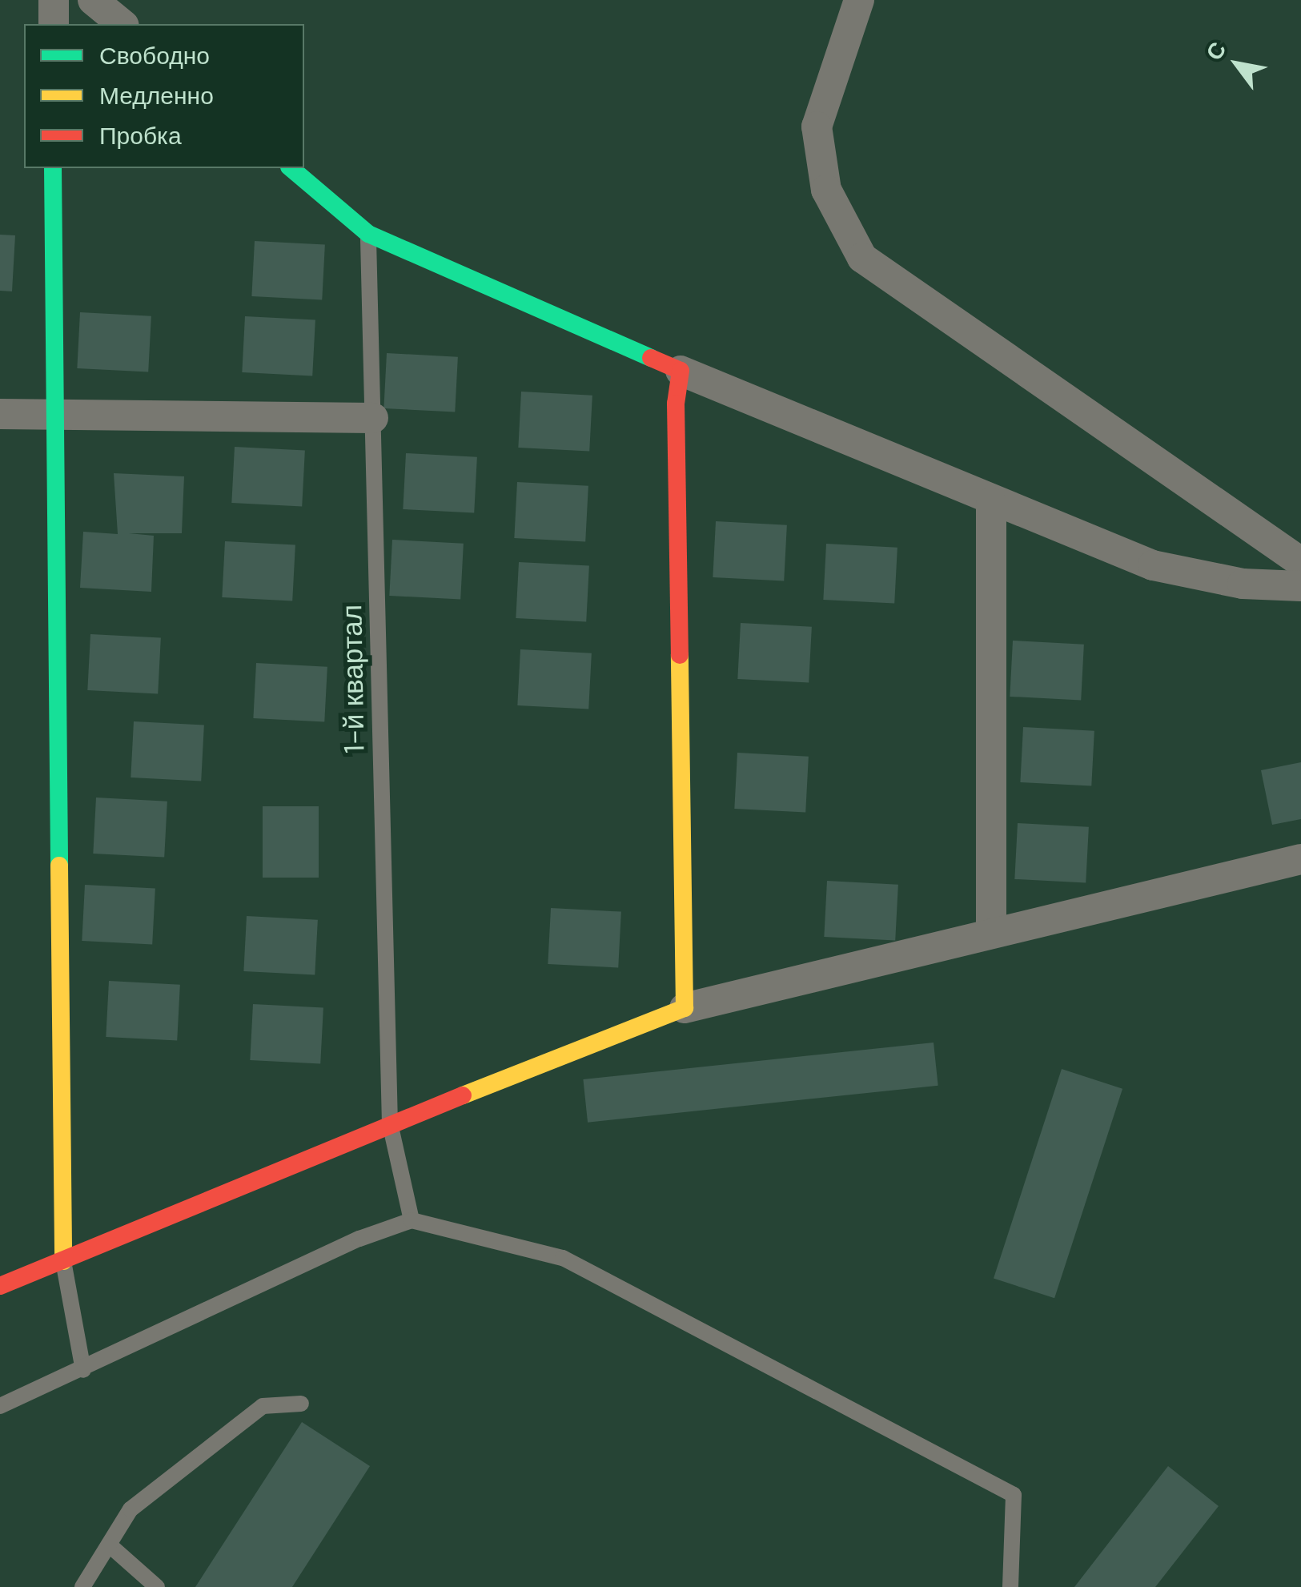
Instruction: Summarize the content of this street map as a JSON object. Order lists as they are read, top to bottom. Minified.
{"streets":{"lane":["1-й квартал"]},"legend":["Свободно","Медленно","Пробка"],"north":"top left"}
